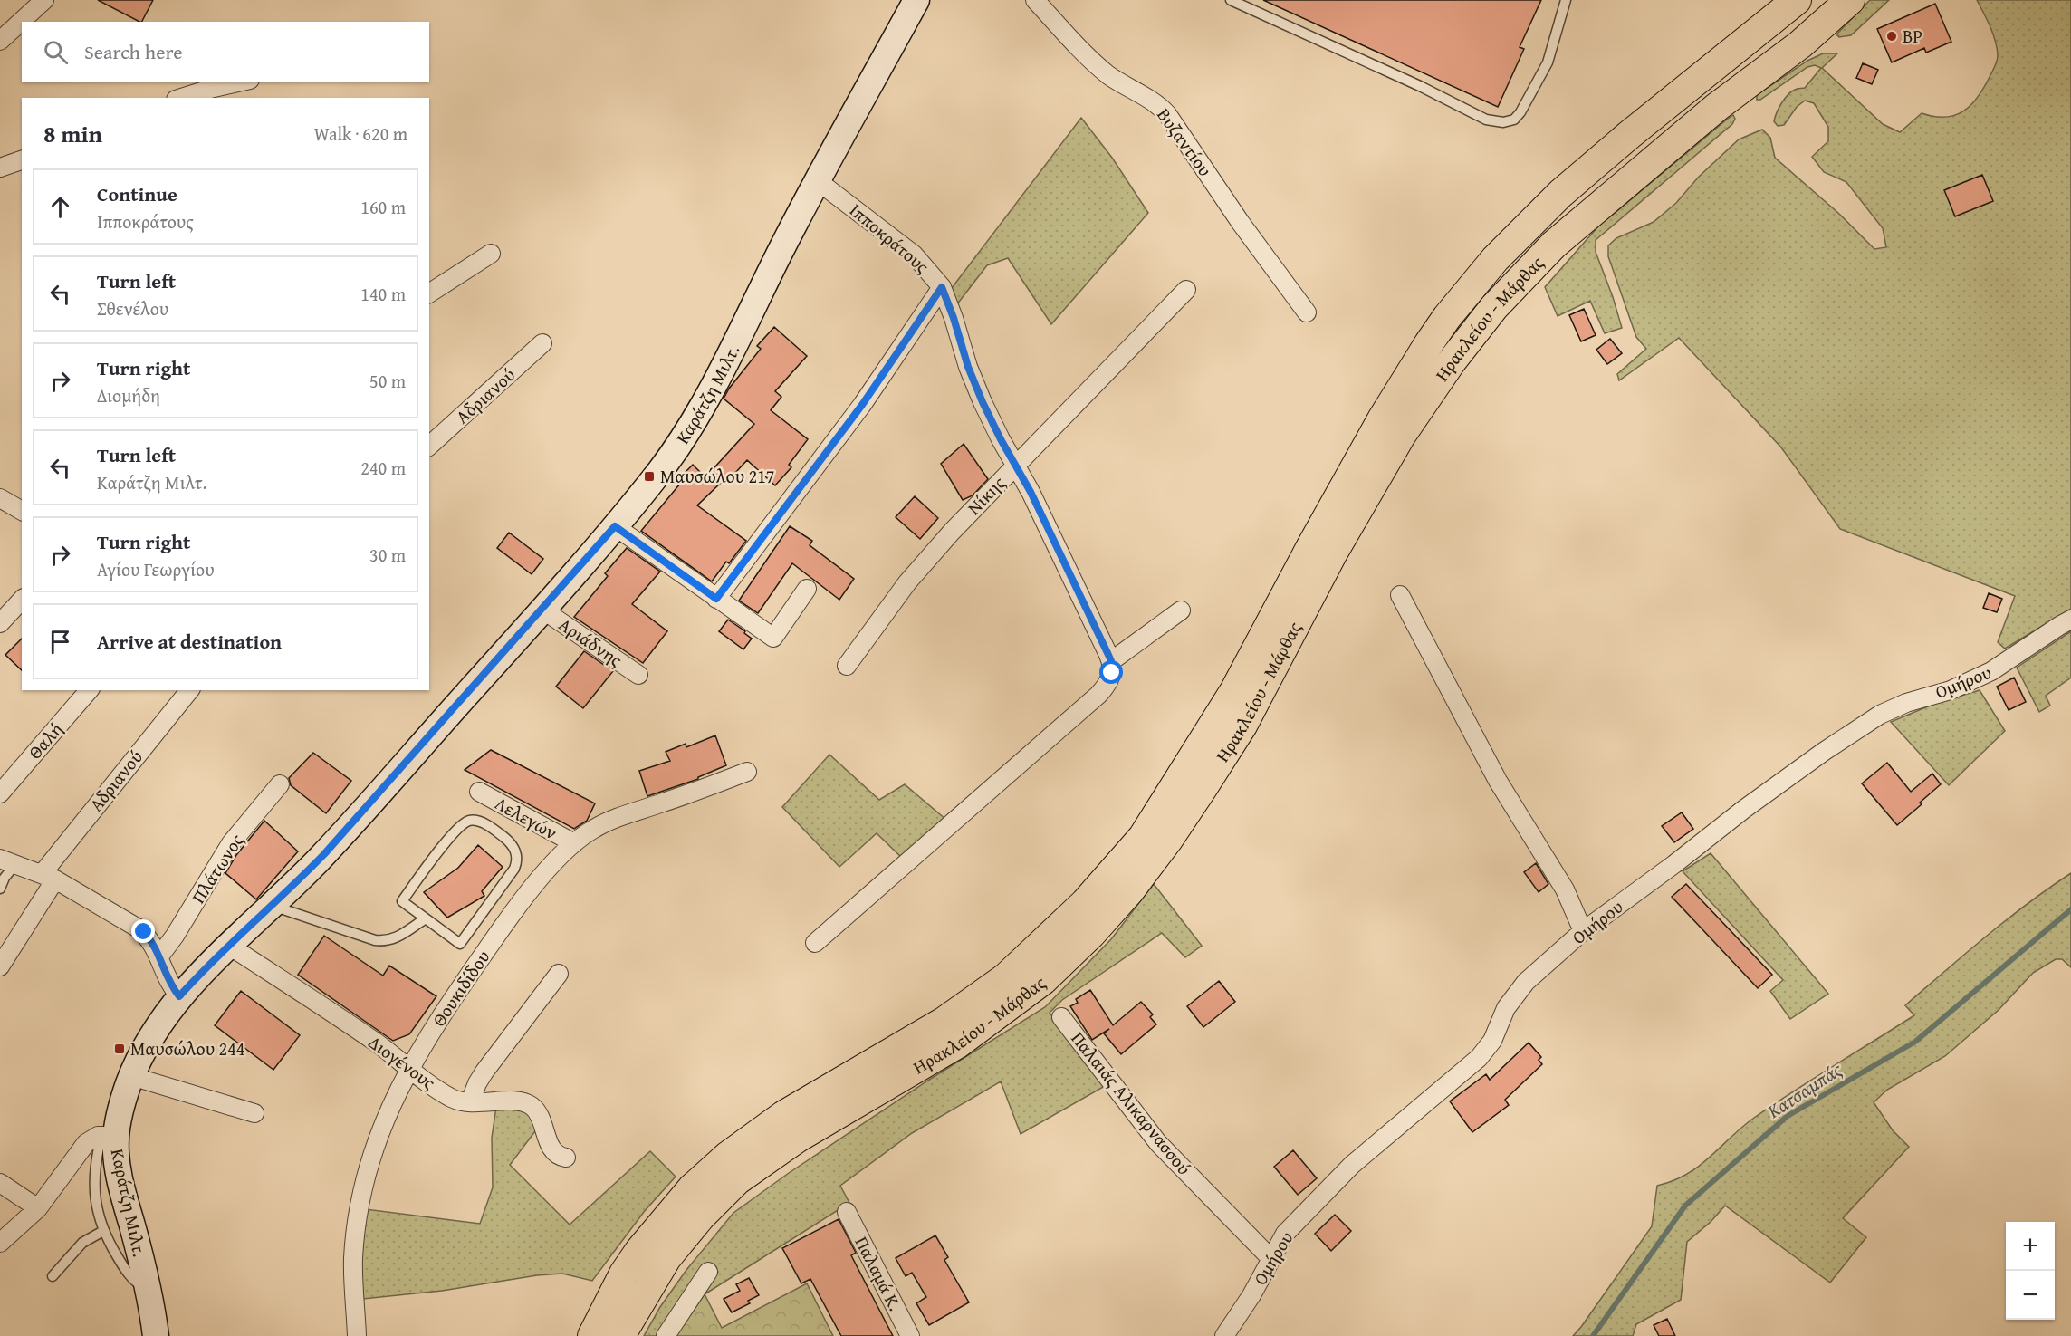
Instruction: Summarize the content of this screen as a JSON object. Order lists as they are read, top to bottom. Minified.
{"streets":{"main road":["Ηρακλείου - Μάρθας"],"street":["Βυζαντίου","Ιπποκράτους","Καράτζη Μιλτ.","Αδριανού","Νίκης","Αριάδνης","Ομήρου","Θαλή","Λελεγών","Πλάτωνος","Θουκιδίδου","Διογένους","Παλαιάς Αλικαρνασσού","Παλαμά Κ."]},"crossings":[["Ιπποκράτους","Καράτζη Μιλτ."],["Ιπποκράτους","Νίκης"],["Καράτζη Μιλτ.","Αριάδνης"],["Καράτζη Μιλτ.","Διογένους"],["Ομήρου","Παλαιάς Αλικαρνασσού"],["Λελεγών","Θουκιδίδου"],["Θουκιδίδου","Διογένους"]],"water":["Κατσαμπάς"],"places":{"other":["BP"],"transit":["Μαυσώλου 217","Μαυσώλου 244"]},"page":{"search":"Search here","heading":["8 min","Walk · 620 m"],"list":[["Continue","Ιπποκράτους","160 m"],["Turn left","Σθενέλου","140 m"],["Turn right","Διομήδη","50 m"],["Turn left","Καράτζη Μιλτ.","240 m"],["Turn right","Αγίου Γεωργίου","30 m"],"Arrive at destination"],"map_buttons":["+","−"]}}
